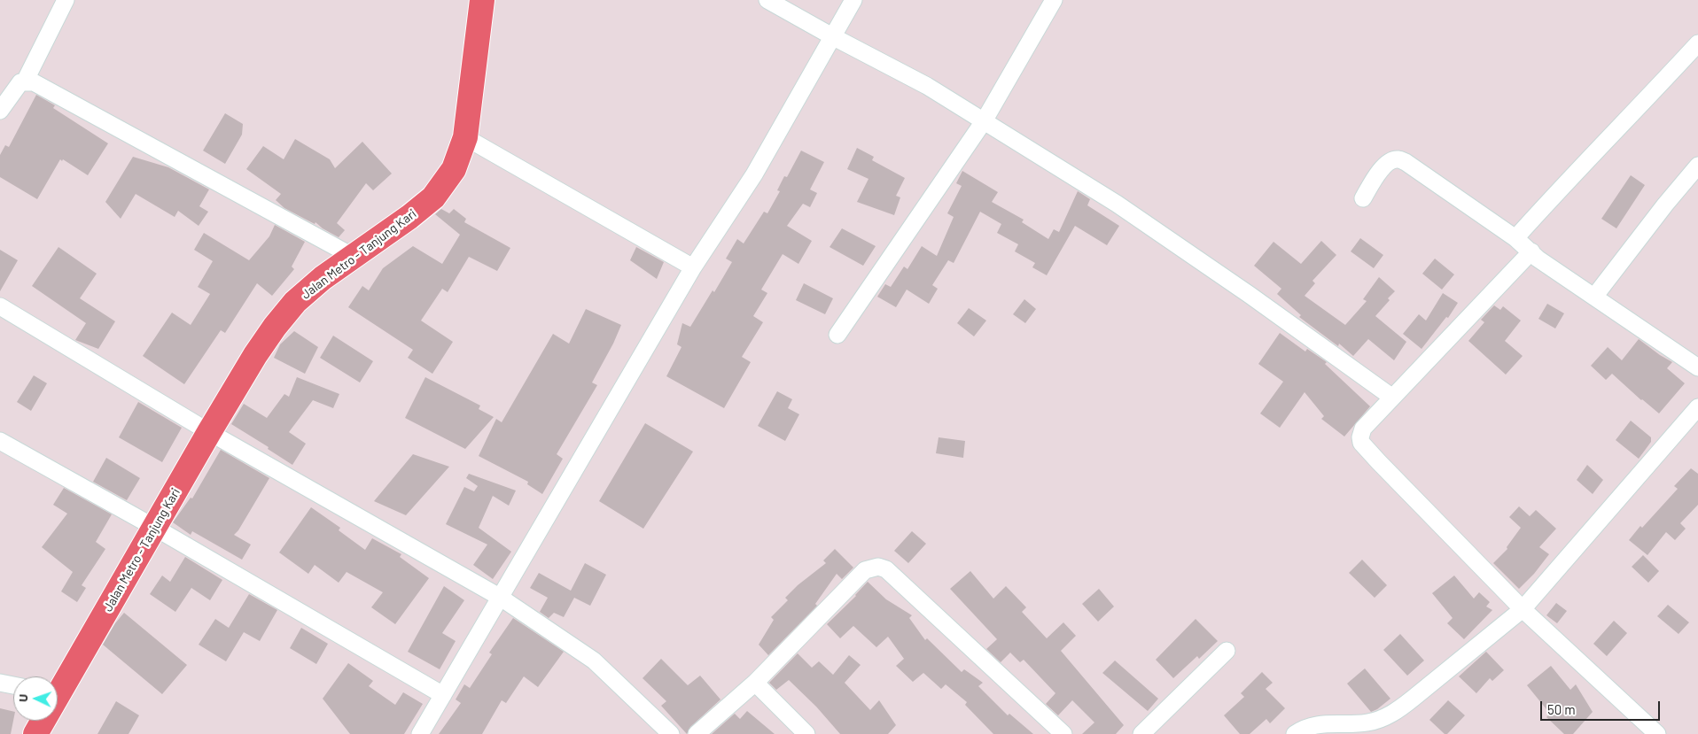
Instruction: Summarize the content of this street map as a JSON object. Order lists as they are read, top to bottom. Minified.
{"streets":{"main road":["Jalan Metro - Tanjung Kari"]},"scale_bar":"50 m","north":"left"}
